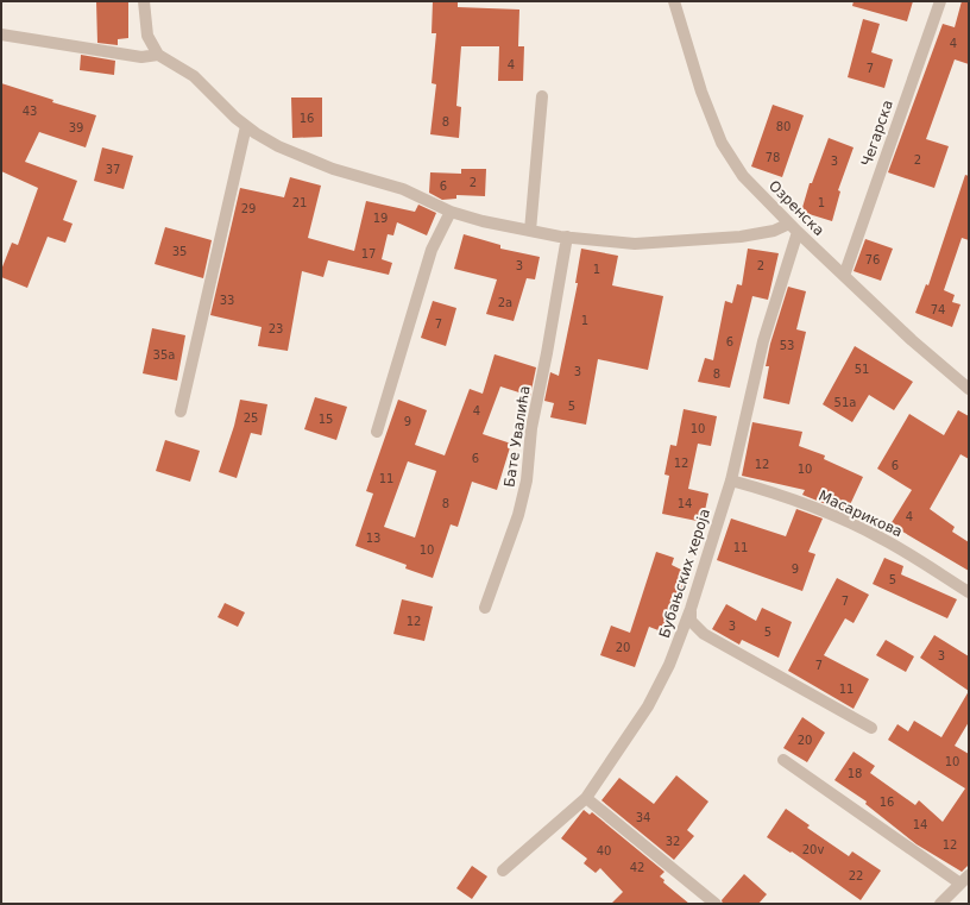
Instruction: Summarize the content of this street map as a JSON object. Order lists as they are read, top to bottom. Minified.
{"streets":{"street":["Чегарска","Озренска","Бате Увалића","Масарикова","Бубањских хероја"]},"crossings":[["Чегарска","Озренска"],["Озренска","Бубањских хероја"],["Масарикова","Бубањских хероја"]],"house_numbers":["4","4","7","43","16","8","80","39","78","2","3","37","2","6","21","1","29","19","35","17","76","3","2","1","33","2a","74","1","7","23","6","53","35a","51","3","8","51a","5","4","25","15","9","10","6","12","12","6","10","11","8","14","4","13","11","10","9","5","7","12","3","5","20","3","7","11","20","10","18","16","34","14","32","12","20v","40","42","22"]}
